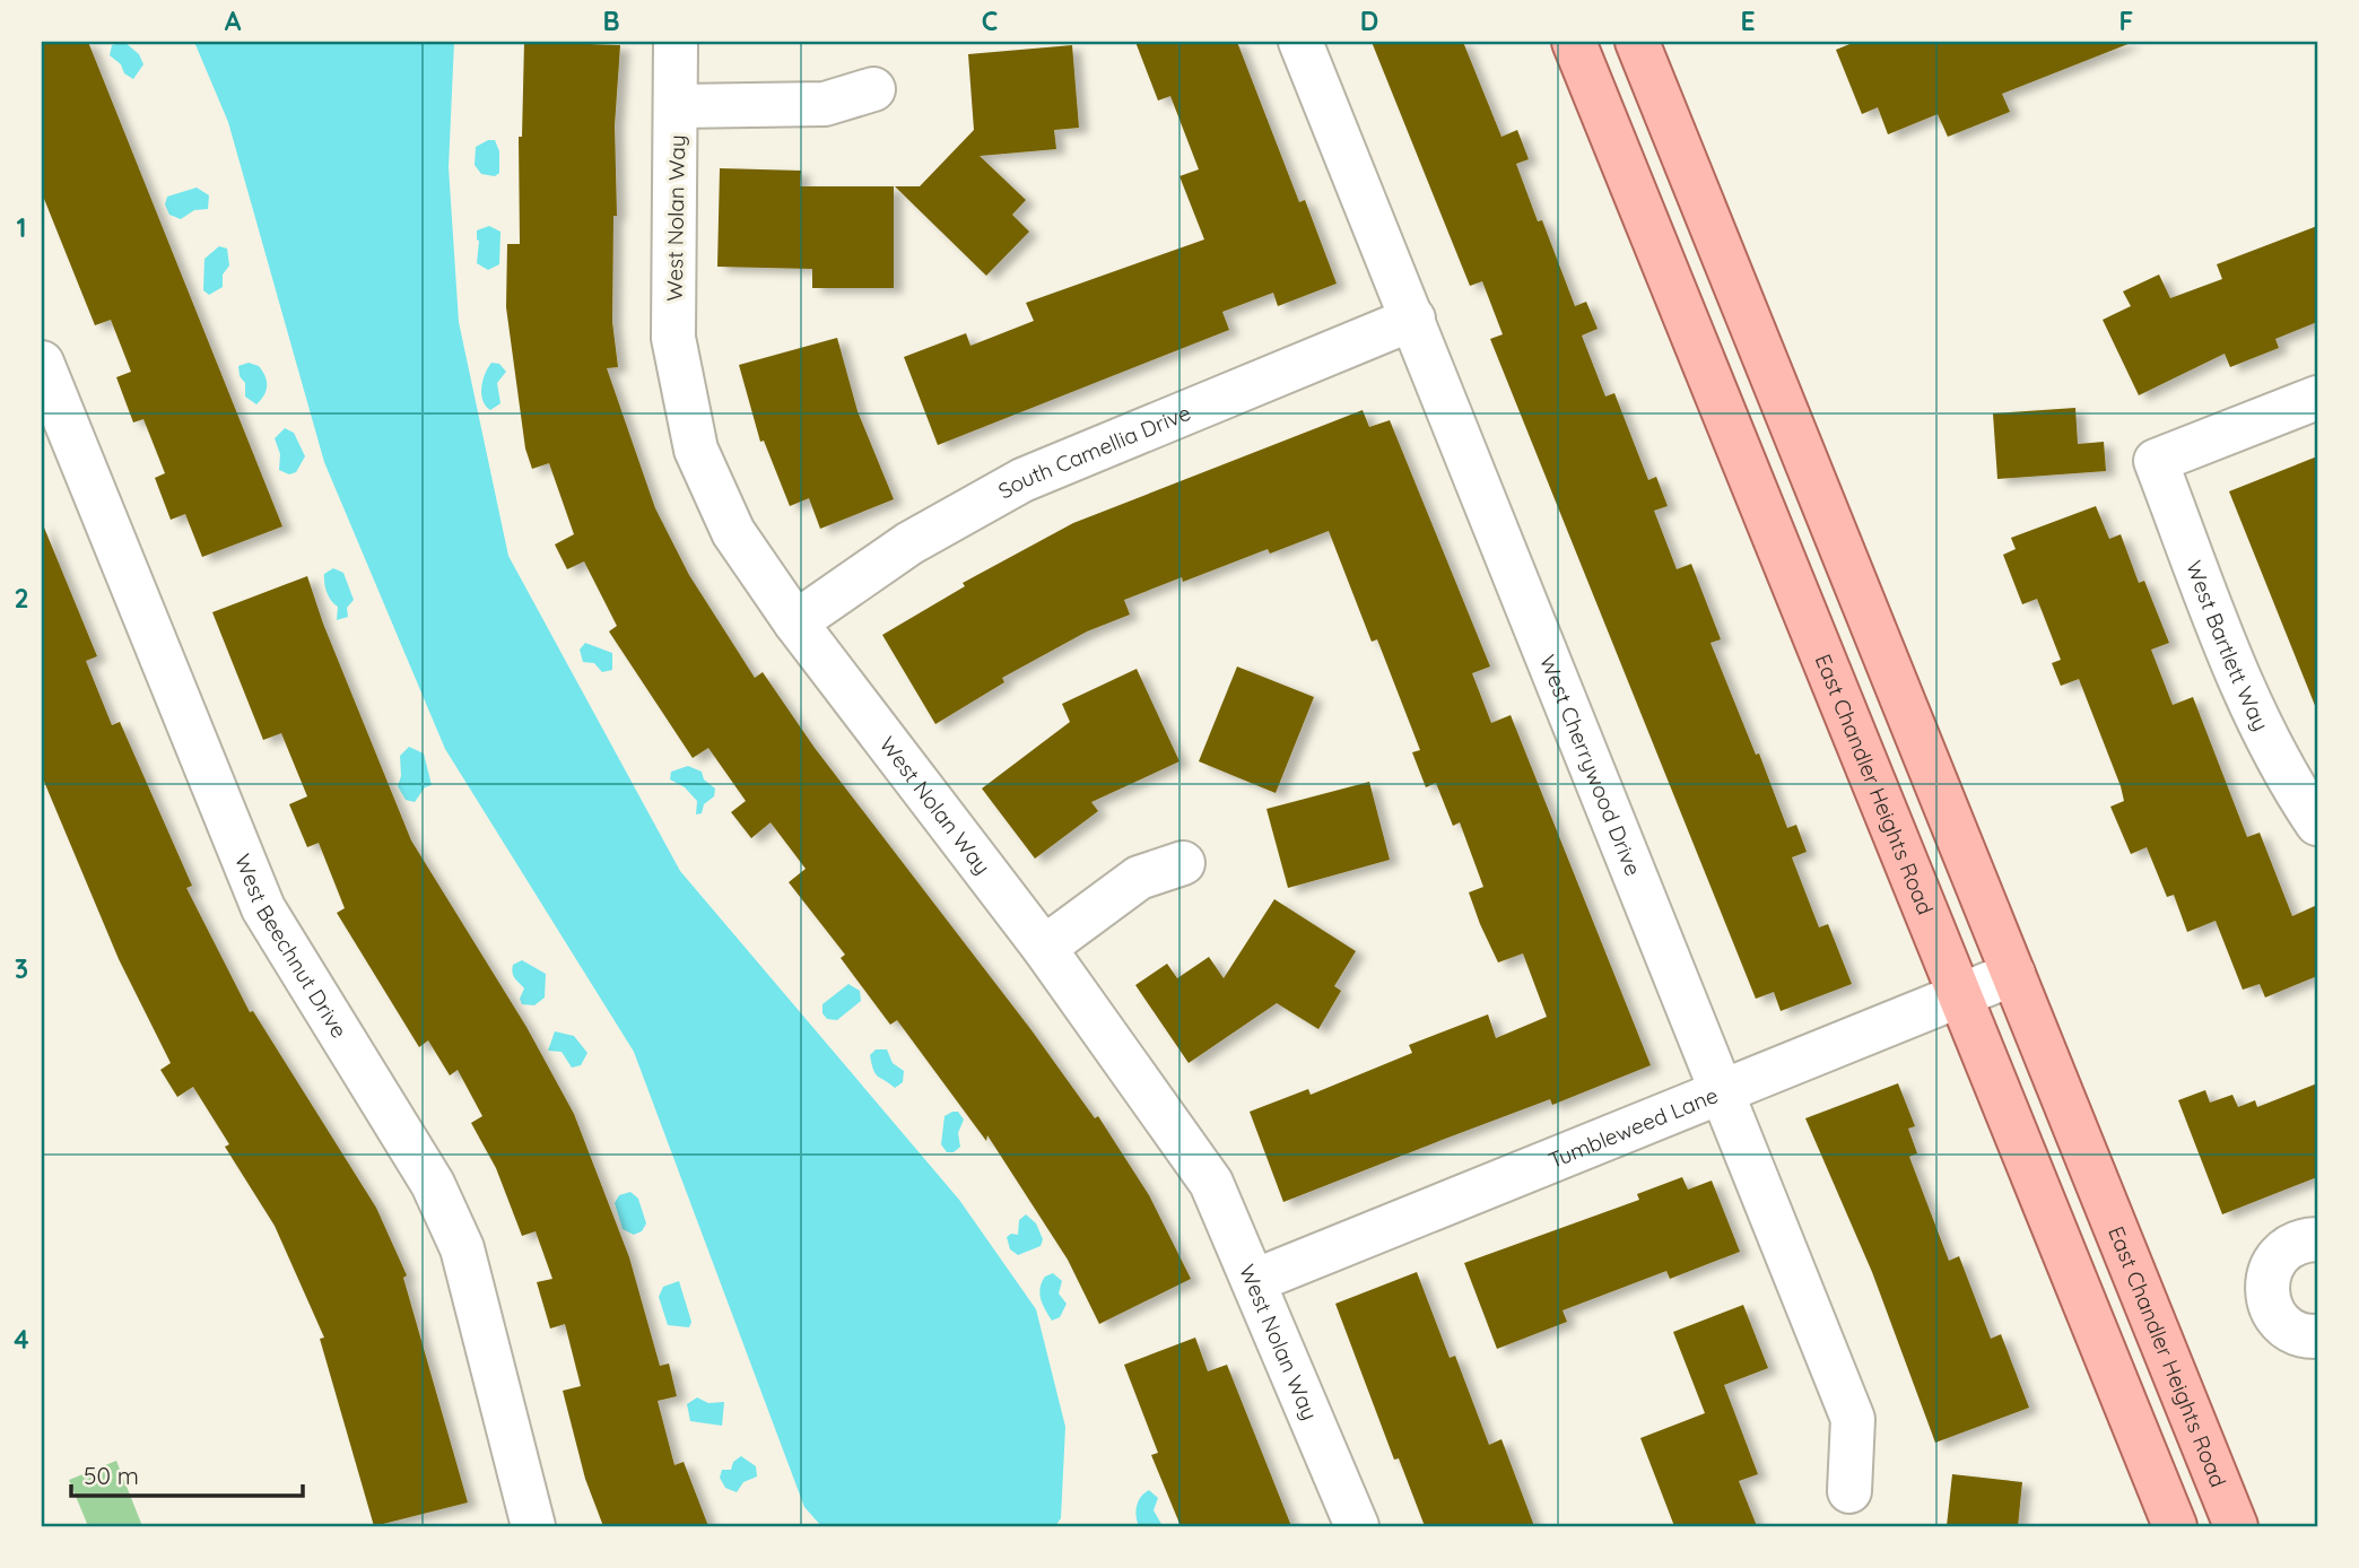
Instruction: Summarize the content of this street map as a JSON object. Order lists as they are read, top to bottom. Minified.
{"streets":{"main road":["East Chandler Heights Road"],"street":["West Nolan Way","South Camellia Drive","West Bartlett Way","West Cherrywood Drive","West Beechnut Drive","Tumbleweed Lane"]},"crossings":[["West Nolan Way","South Camellia Drive"],["West Nolan Way","Tumbleweed Lane"],["South Camellia Drive","West Cherrywood Drive"],["West Cherrywood Drive","Tumbleweed Lane"],["East Chandler Heights Road","Tumbleweed Lane"]],"scale_bar":"50 m","grid":{"columns":["A","B","C","D","E","F"],"rows":["1","2","3","4"]}}
